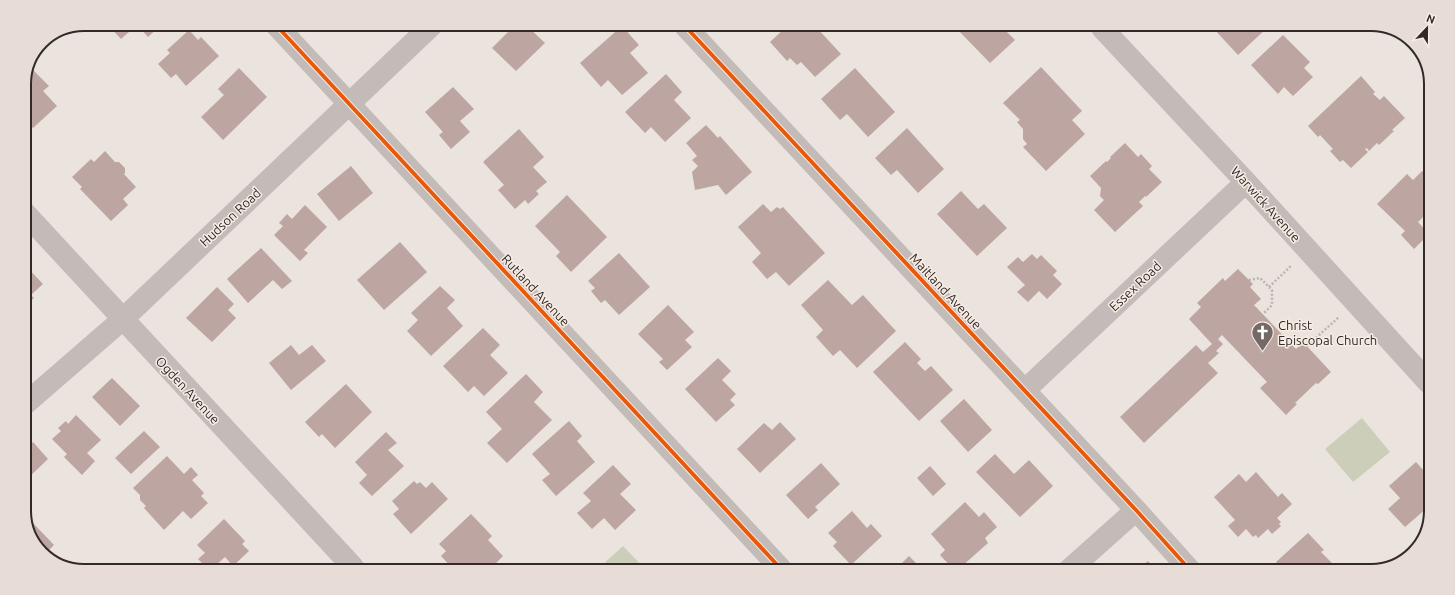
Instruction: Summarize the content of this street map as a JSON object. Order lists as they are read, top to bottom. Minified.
{"streets":{"street":["Warwick Avenue","Hudson Road","Essex Road","Rutland Avenue","Maitland Avenue","Ogden Avenue"]},"crossings":[["Warwick Avenue","Essex Road"],["Hudson Road","Rutland Avenue"],["Hudson Road","Ogden Avenue"],["Essex Road","Maitland Avenue"]],"places":{"church":["Christ Episcopal Church"]},"north":"top"}
